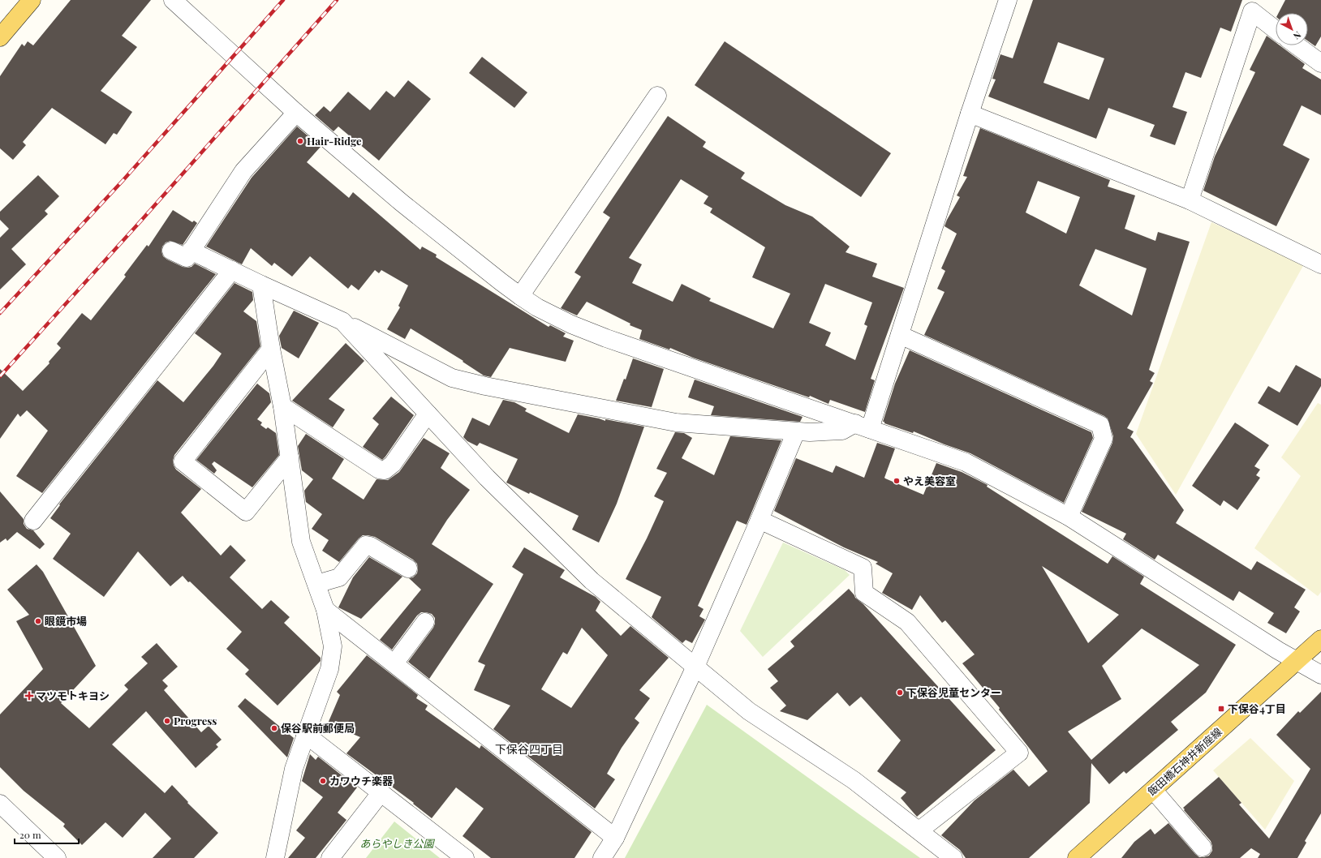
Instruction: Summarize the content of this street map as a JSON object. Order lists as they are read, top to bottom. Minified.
{"streets":{"main road":["飯田橋石神井新座線"]},"districts":["下保谷四丁目"],"parks":["あらやしき公園"],"places":{"other":["Hair-Ridge","やえ美容室","眼鏡市場","下保谷児童センター","Progress","保谷駅前郵便局","カワウチ楽器"],"health":["マツモトキヨシ"],"transit":["下保谷4丁目"]},"scale_bar":"20 m","north":"bottom right"}
